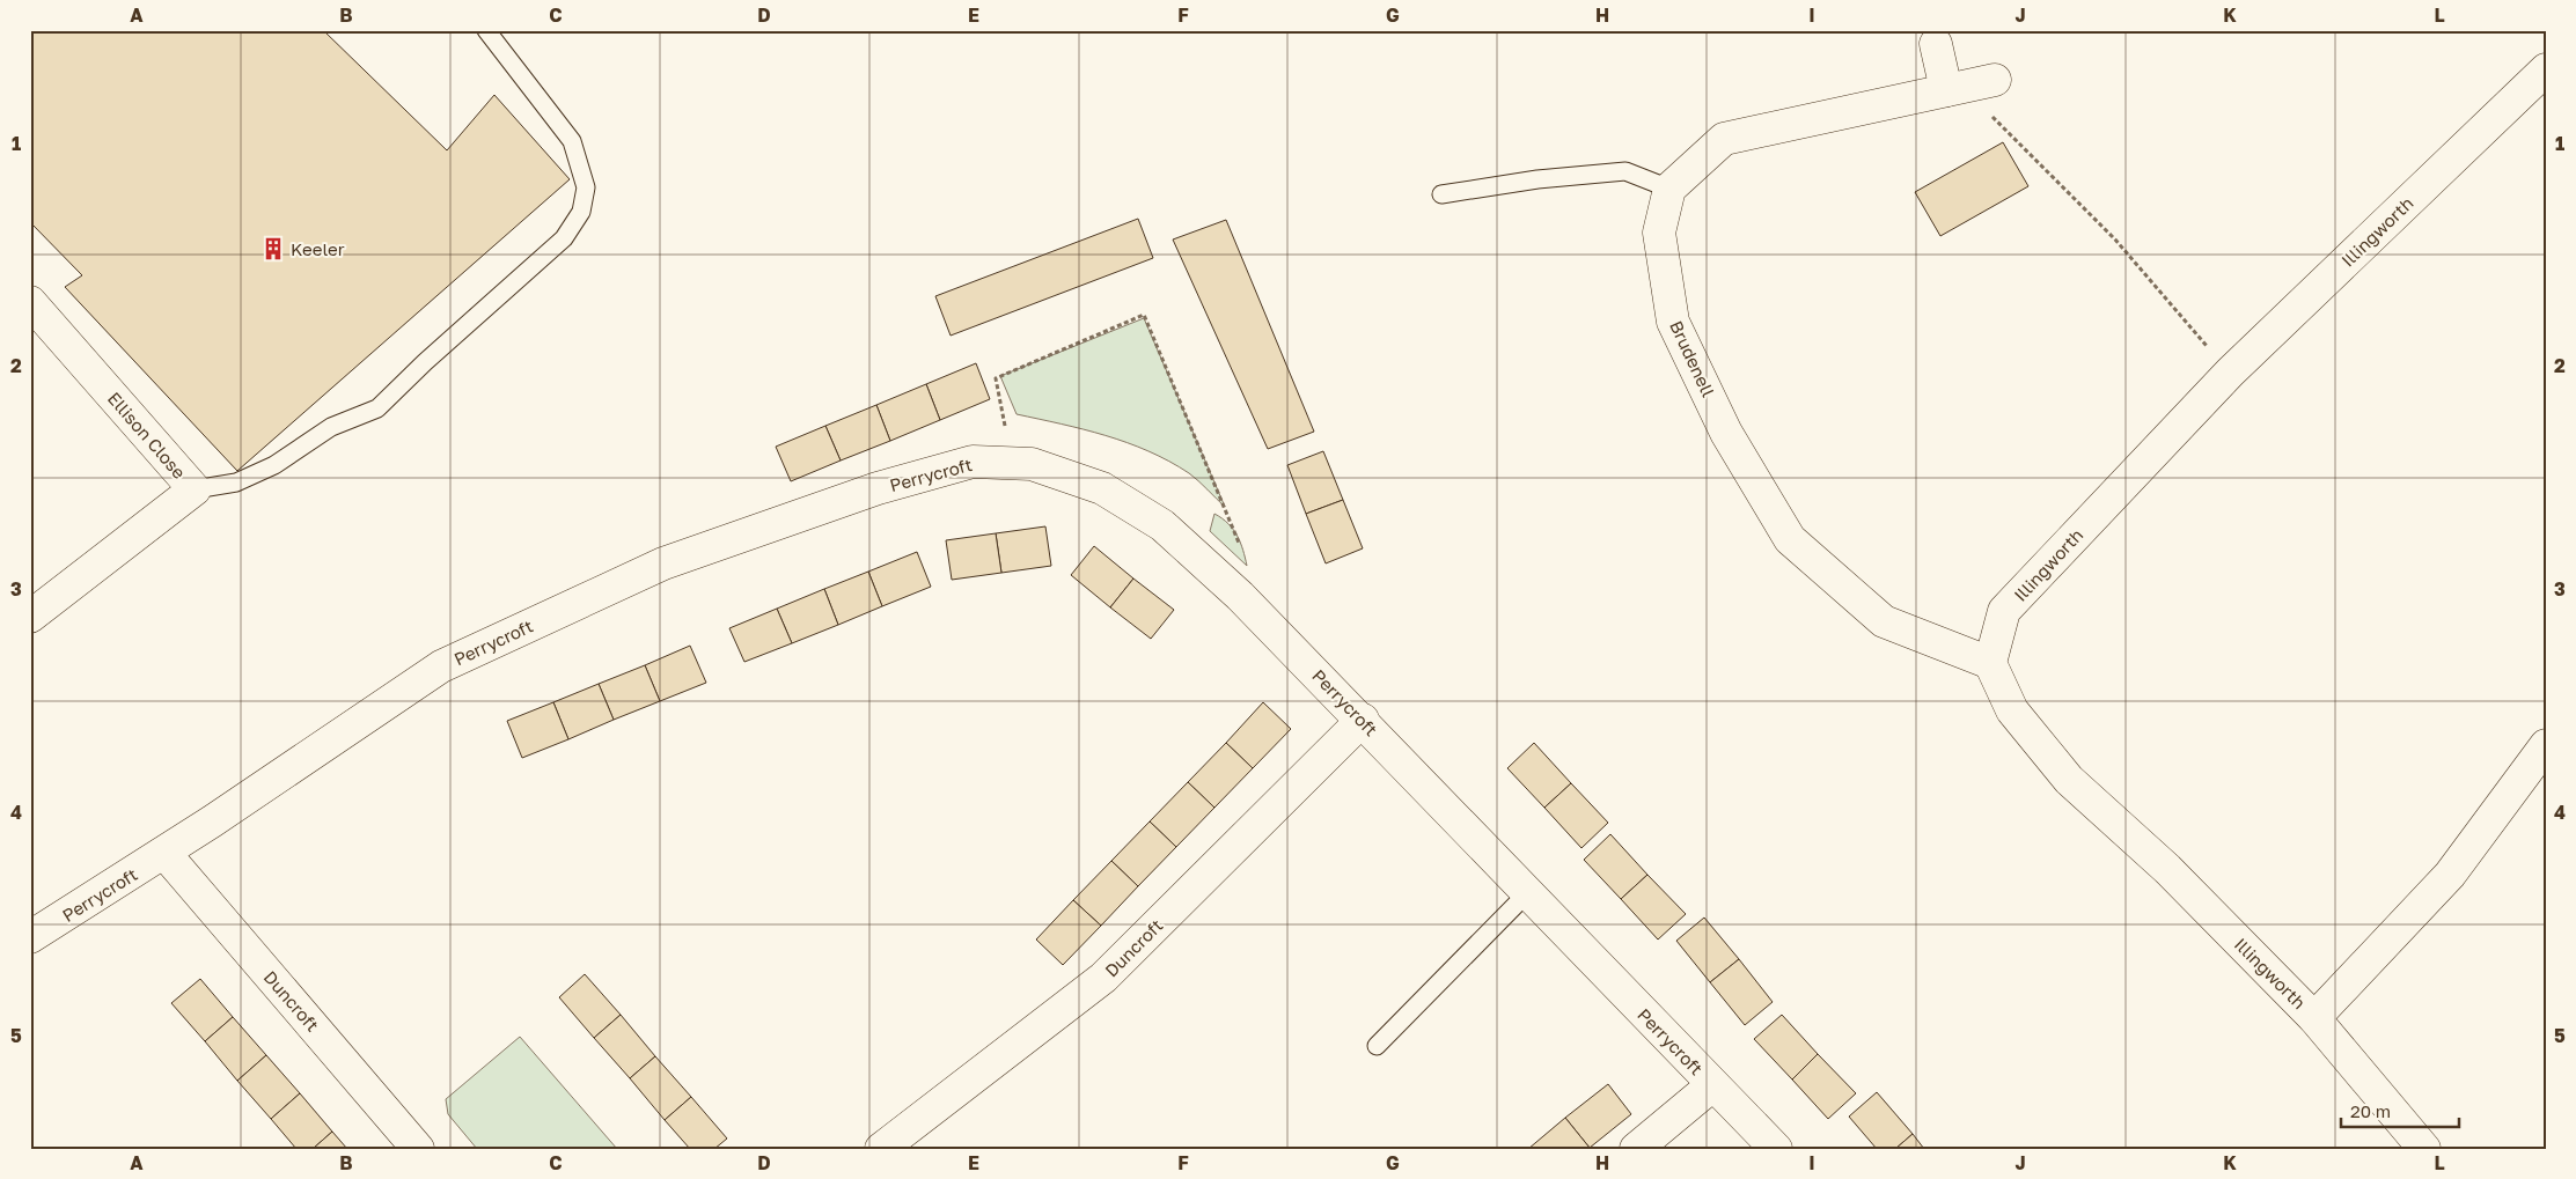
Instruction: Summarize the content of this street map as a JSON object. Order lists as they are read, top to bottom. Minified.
{"streets":{"street":["Illingworth","Brudenell","Ellison Close","Perrycroft","Duncroft"]},"crossings":[["Illingworth","Brudenell"],["Perrycroft","Duncroft"]],"places":{"building":["Keeler"]},"scale_bar":"20 m","grid":{"columns":["A","B","C","D","E","F","G","H","I","J","K","L"],"rows":["1","2","3","4","5"]}}
